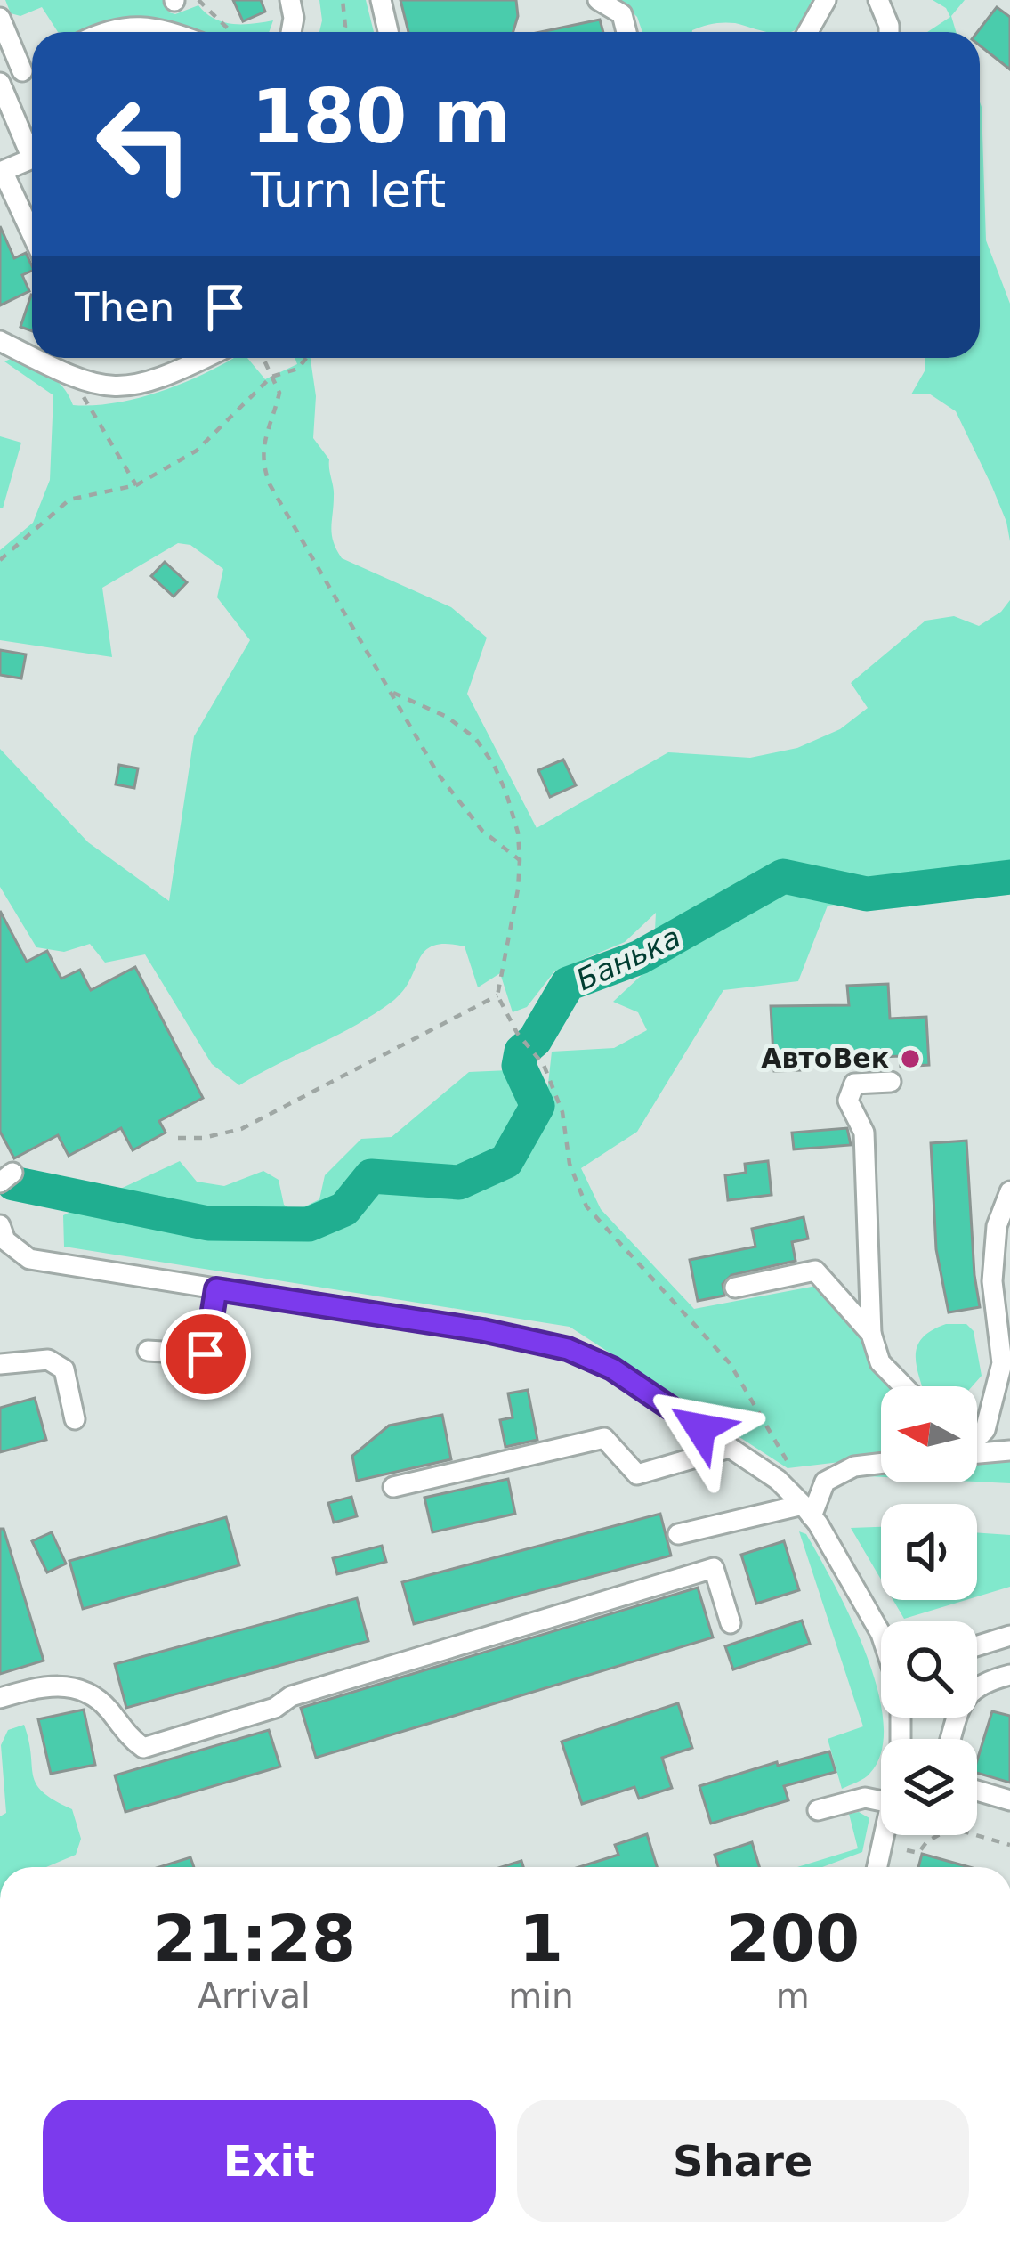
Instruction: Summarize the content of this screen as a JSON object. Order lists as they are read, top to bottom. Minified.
{"water":["Банька"],"places":["АвтоВек"],"north":"left","page":{"turn":["180 m","Turn left"],"then":"Then","eta":["21:28","Arrival","1","min","200","m"],"buttons":["Exit","Share"]}}
